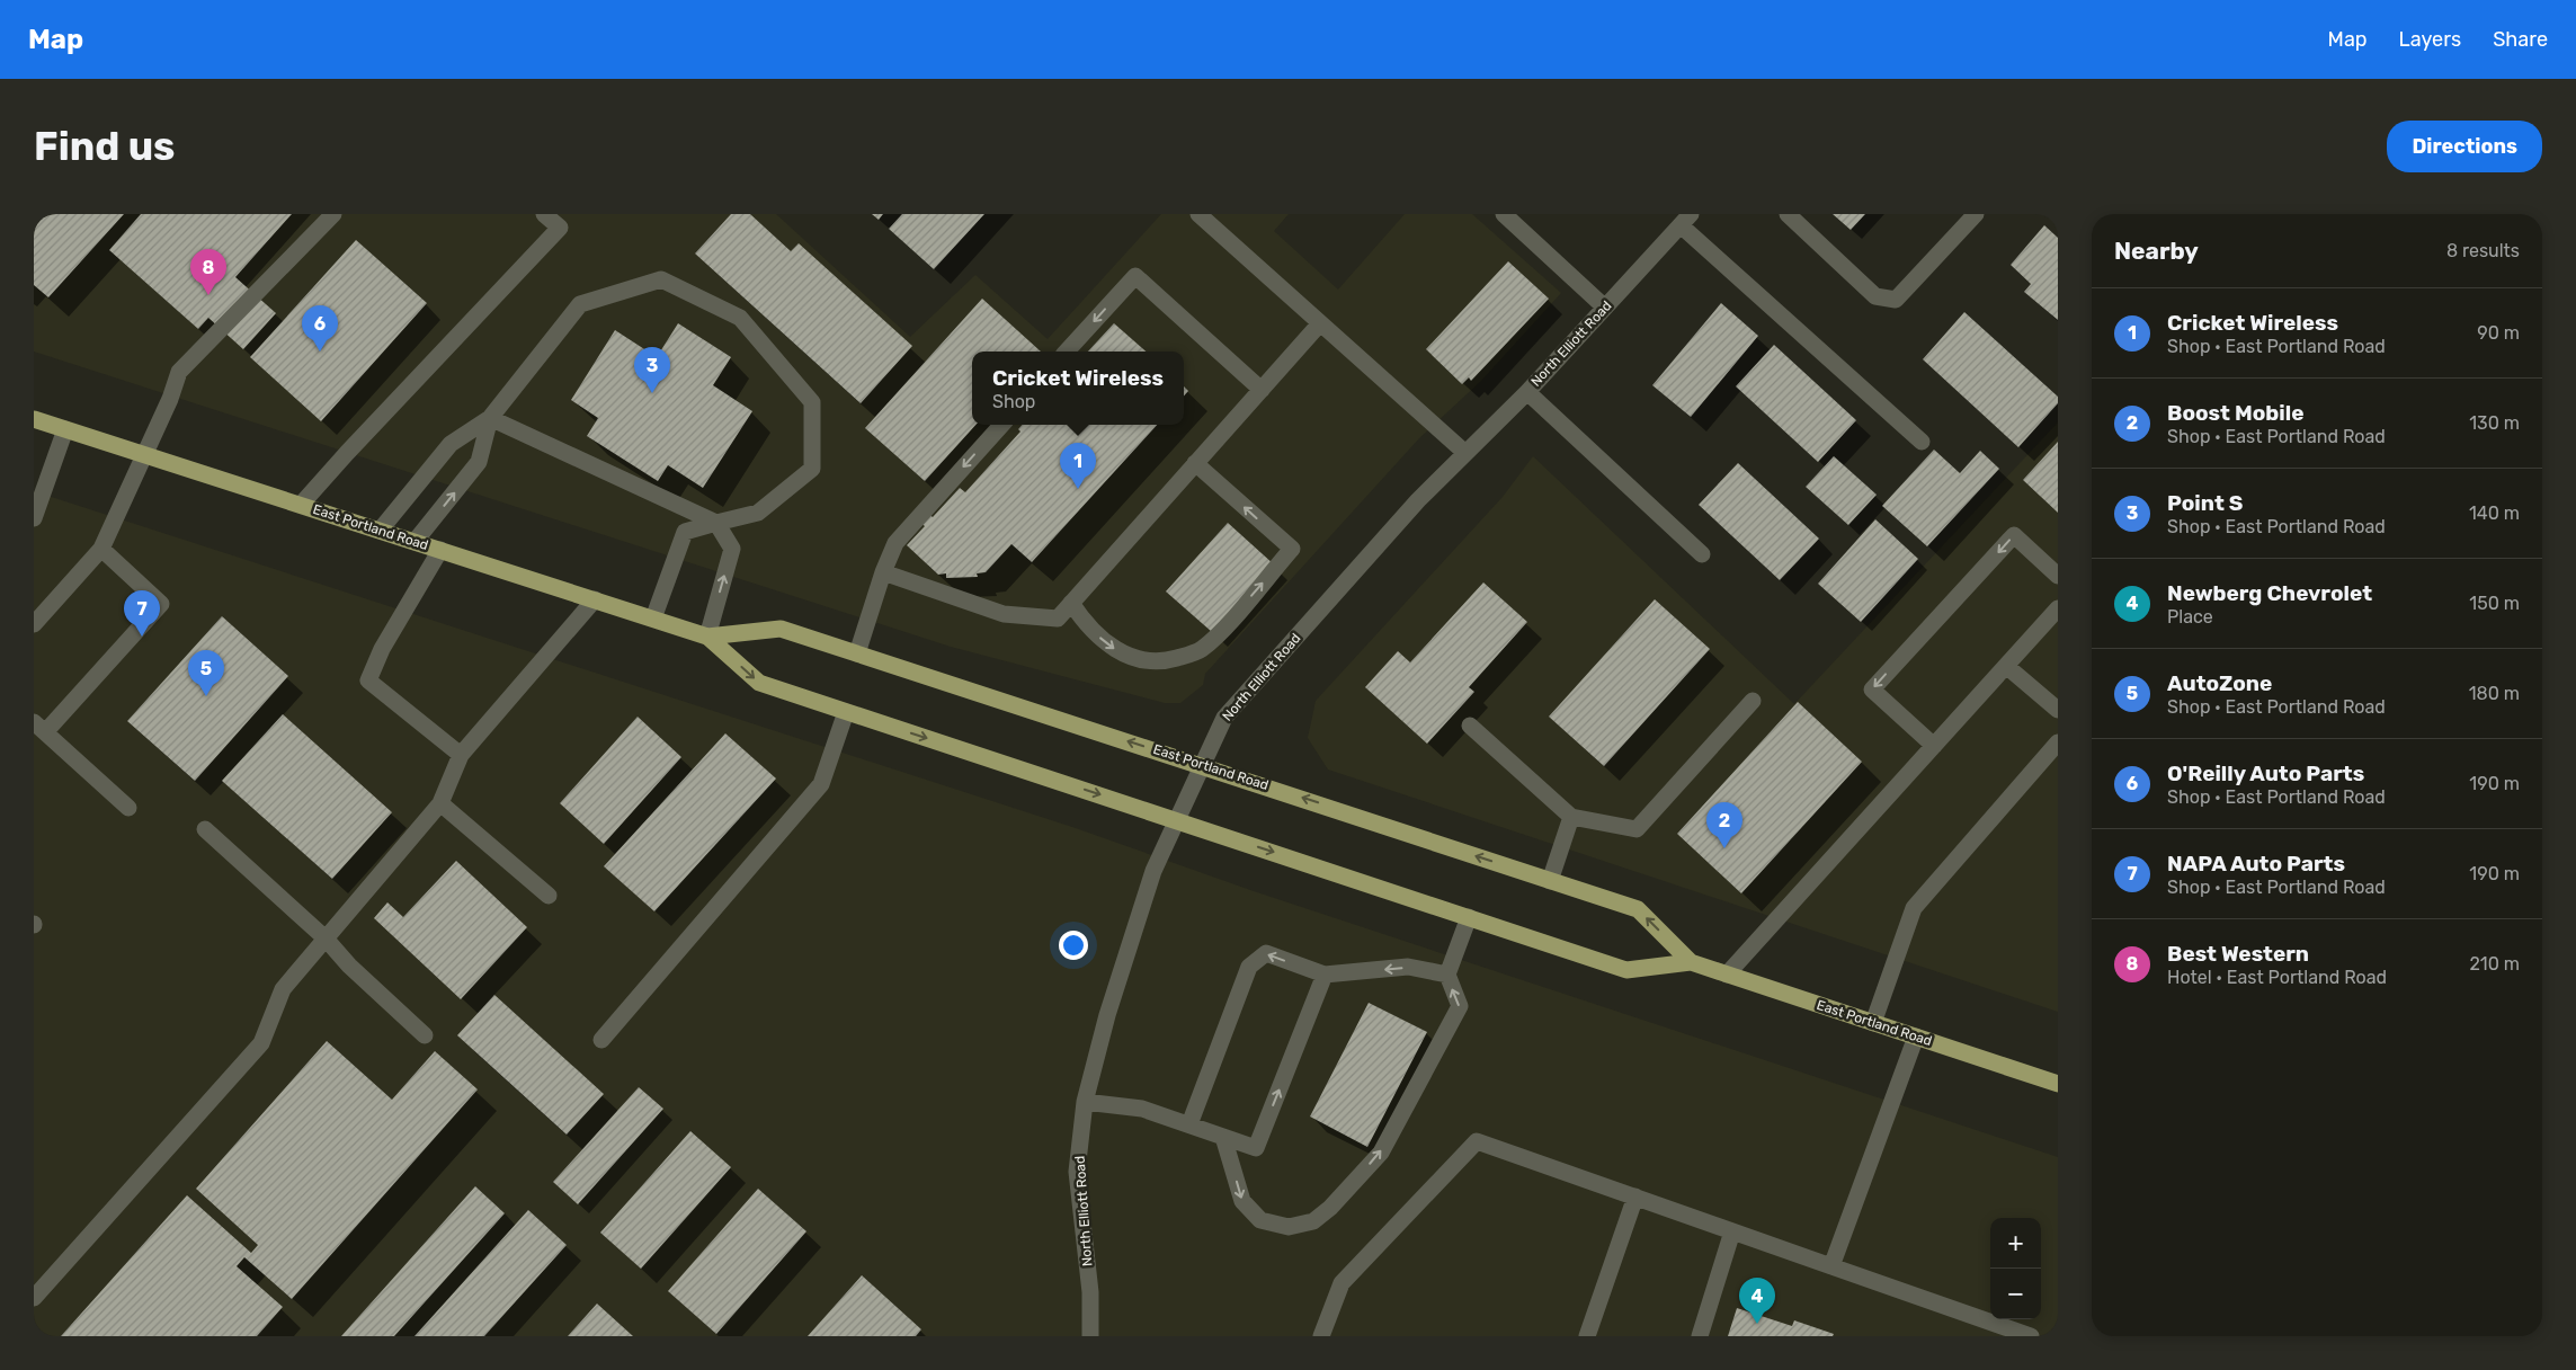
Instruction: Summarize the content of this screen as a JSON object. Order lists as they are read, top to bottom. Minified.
{"streets":{"main road":["East Portland Road"],"street":["North Elliott Road"]},"crossings":[["North Elliott Road","East Portland Road"]],"page":{"header":"Map","nav":["Map","Layers","Share"],"buttons":"Directions","title":"Find us","heading":["Nearby","8 results"],"pins":["8","6","3","1","7","5","2","4"],"list":[{"mark":"1","name":"Cricket Wireless","note":"Shop · East Portland Road","value":"90 m"},{"mark":"2","name":"Boost Mobile","note":"Shop · East Portland Road","value":"130 m"},{"mark":"3","name":"Point S","note":"Shop · East Portland Road","value":"140 m"},{"mark":"4","name":"Newberg Chevrolet","note":"Place","value":"150 m"},{"mark":"5","name":"AutoZone","note":"Shop · East Portland Road","value":"180 m"},{"mark":"6","name":"O'Reilly Auto Parts","note":"Shop · East Portland Road","value":"190 m"},{"mark":"7","name":"NAPA Auto Parts","note":"Shop · East Portland Road","value":"190 m"},{"mark":"8","name":"Best Western","note":"Hotel · East Portland Road","value":"210 m"}],"popup":["Cricket Wireless","Shop"],"map_buttons":["+","−"]}}
